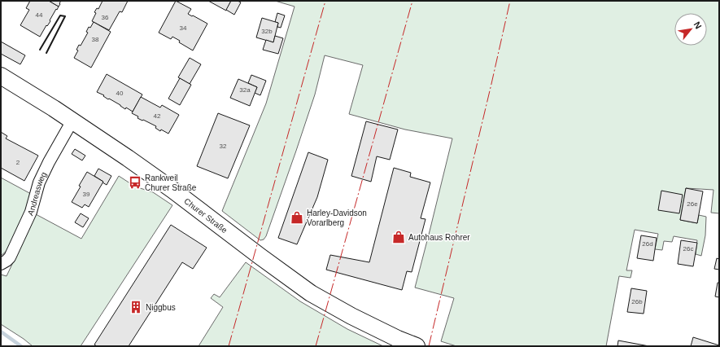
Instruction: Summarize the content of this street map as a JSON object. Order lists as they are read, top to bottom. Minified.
{"streets":{"main road":["Churer Straße"],"street":["Andreasweg"]},"crossings":[["Andreasweg","Churer Straße"]],"places":{"bus stop":["Rankweil Churer Straße"],"shop":["Harley-Davidson Vorarlberg","Autohaus Rohrer"],"building":["Niggbus"]},"house_numbers":["44","36","34","32b","38","32a","40","42","32","2","39","26e","26d","26c","26b"],"north":"top right"}
